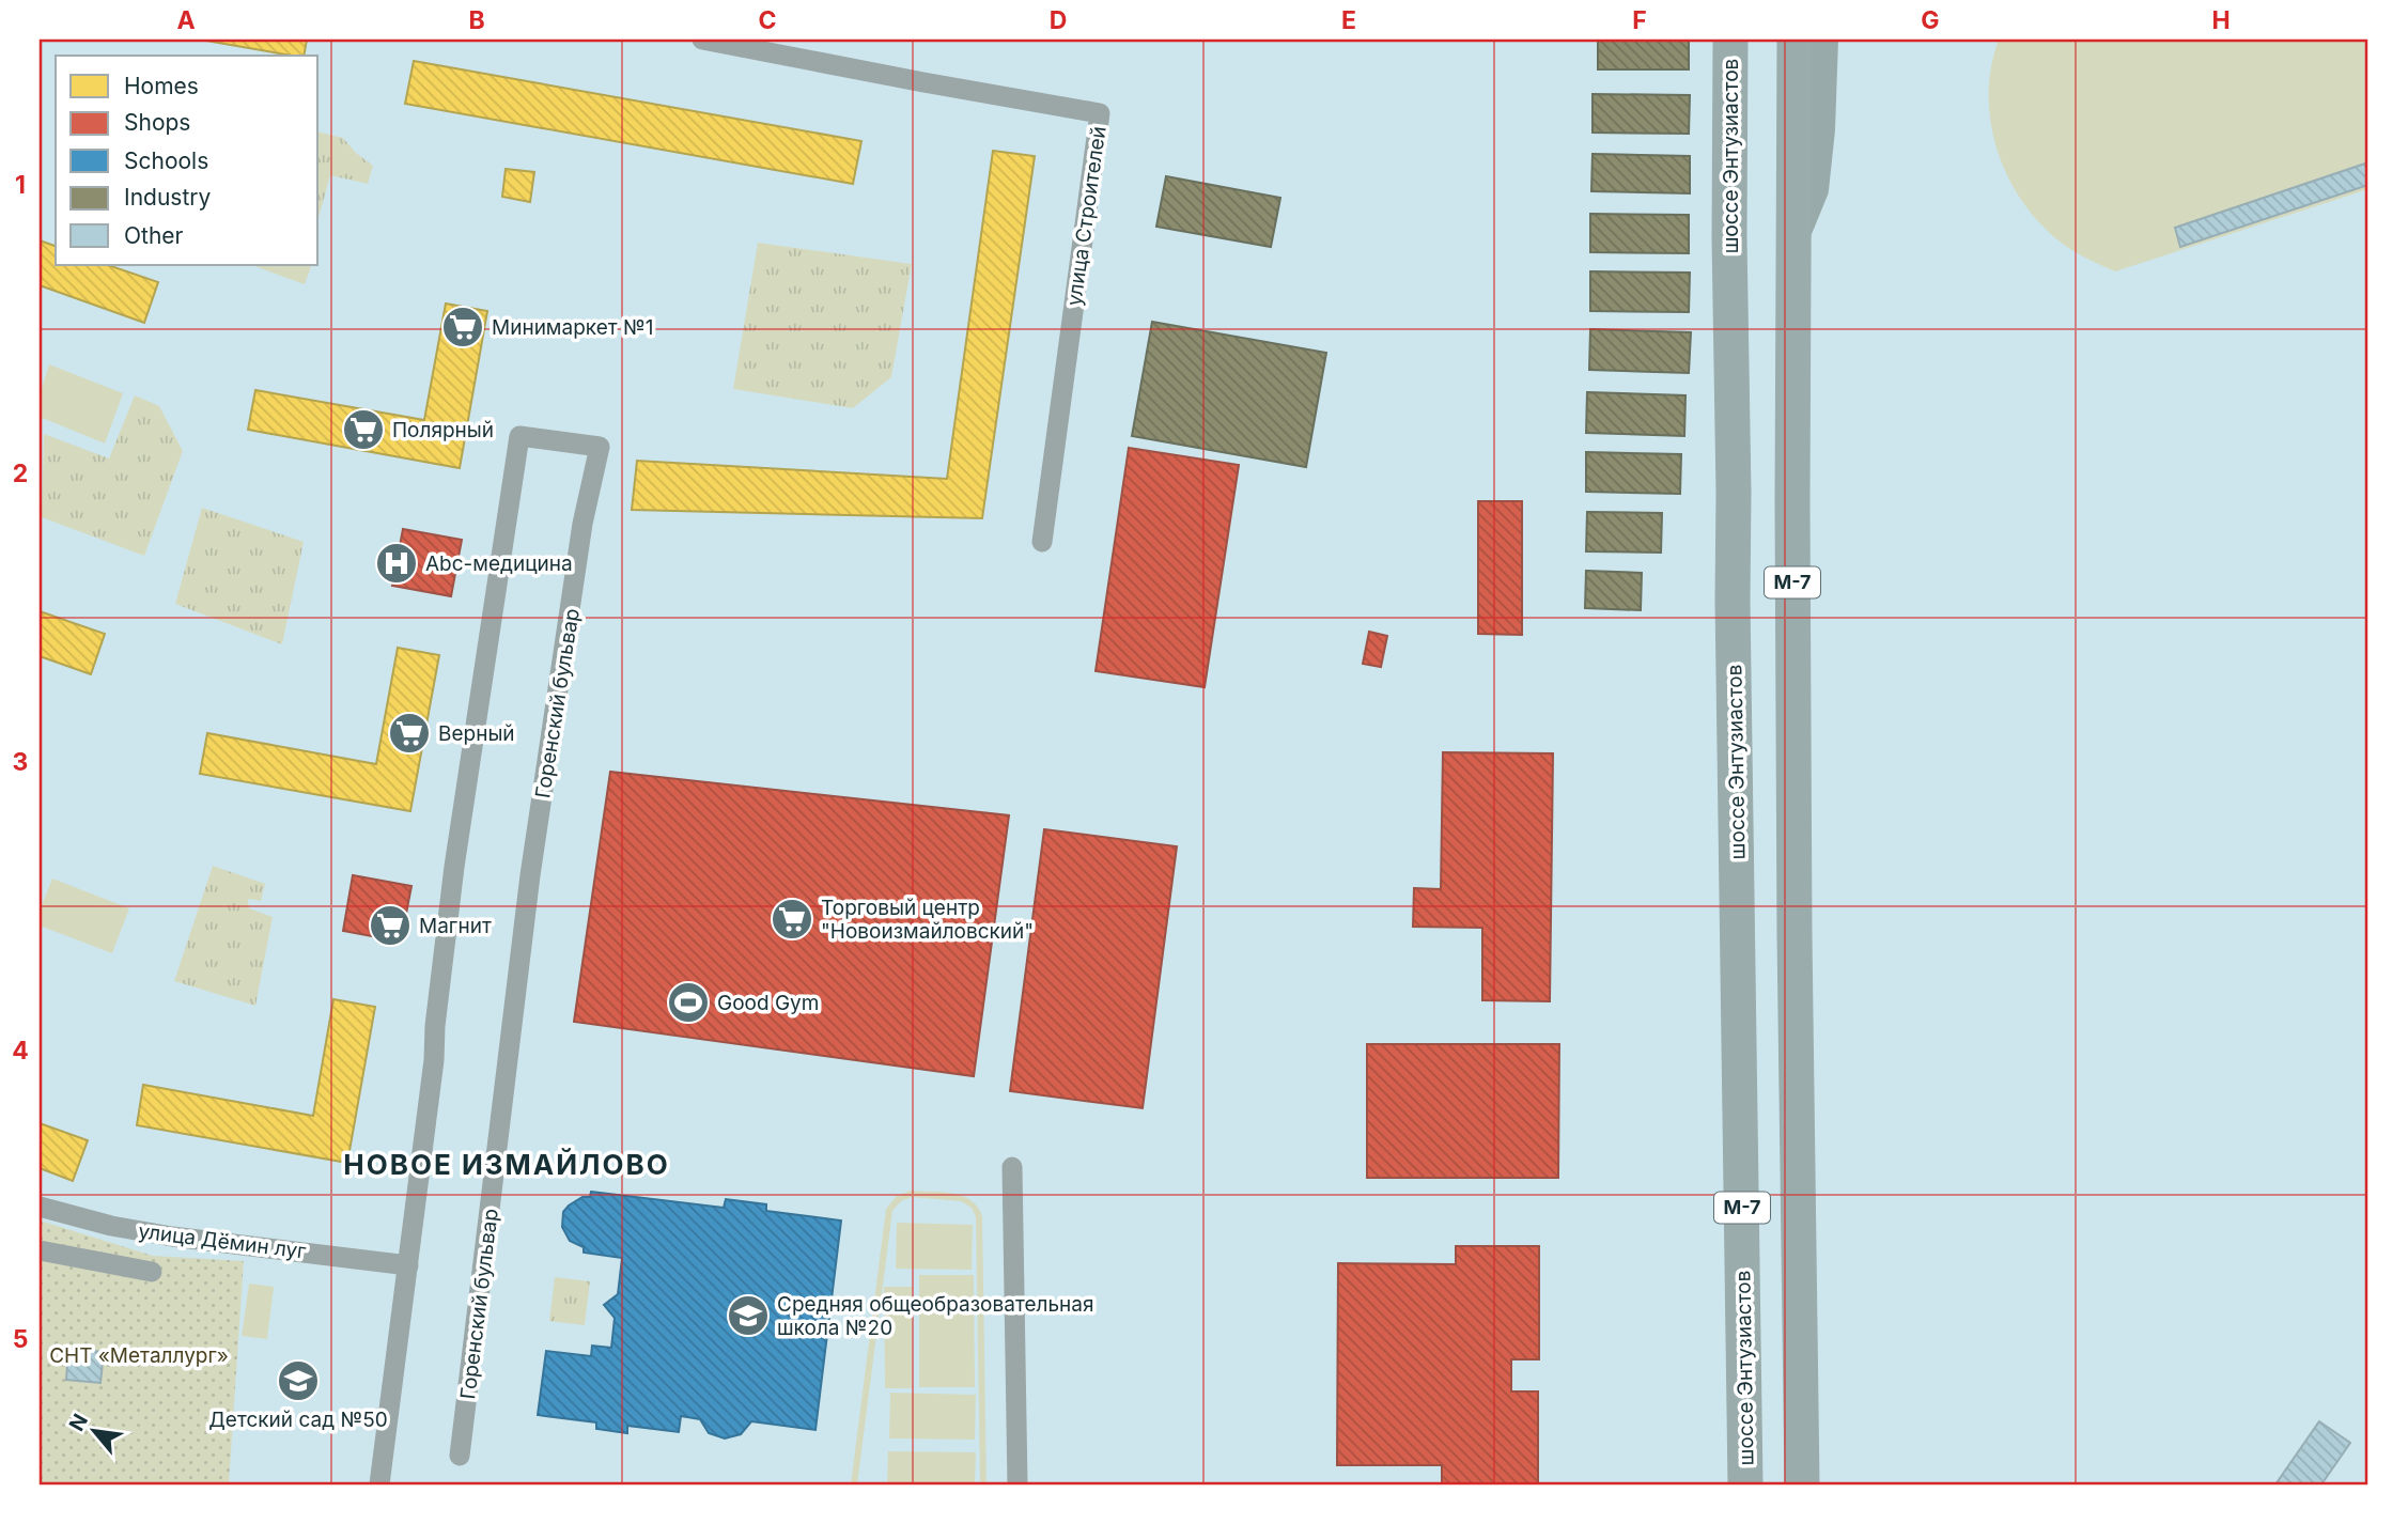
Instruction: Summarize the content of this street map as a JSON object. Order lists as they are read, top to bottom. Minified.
{"streets":{"highway":["шоссе Энтузиастов","М-7"],"street":["улица Строителей","Горенский бульвар","улица Дёмин луг"]},"crossings":[["Горенский бульвар","улица Дёмин луг"]],"districts":["НОВОЕ ИЗМАЙЛОВО"],"parks":["СНТ «Металлург»"],"places":{"supermarket":["Минимаркет №1","Полярный","Верный","Торговый центр \"Новоизмайловский\"","Магнит"],"hospital":["Abc-медицина"],"sports":["Good Gym"],"school or university":["Средняя общеобразовательная школа №20","Детский сад №50"]},"legend":["Homes","Shops","Schools","Industry","Other"],"north":"top left","grid":{"columns":["A","B","C","D","E","F","G","H"],"rows":["1","2","3","4","5"]}}
